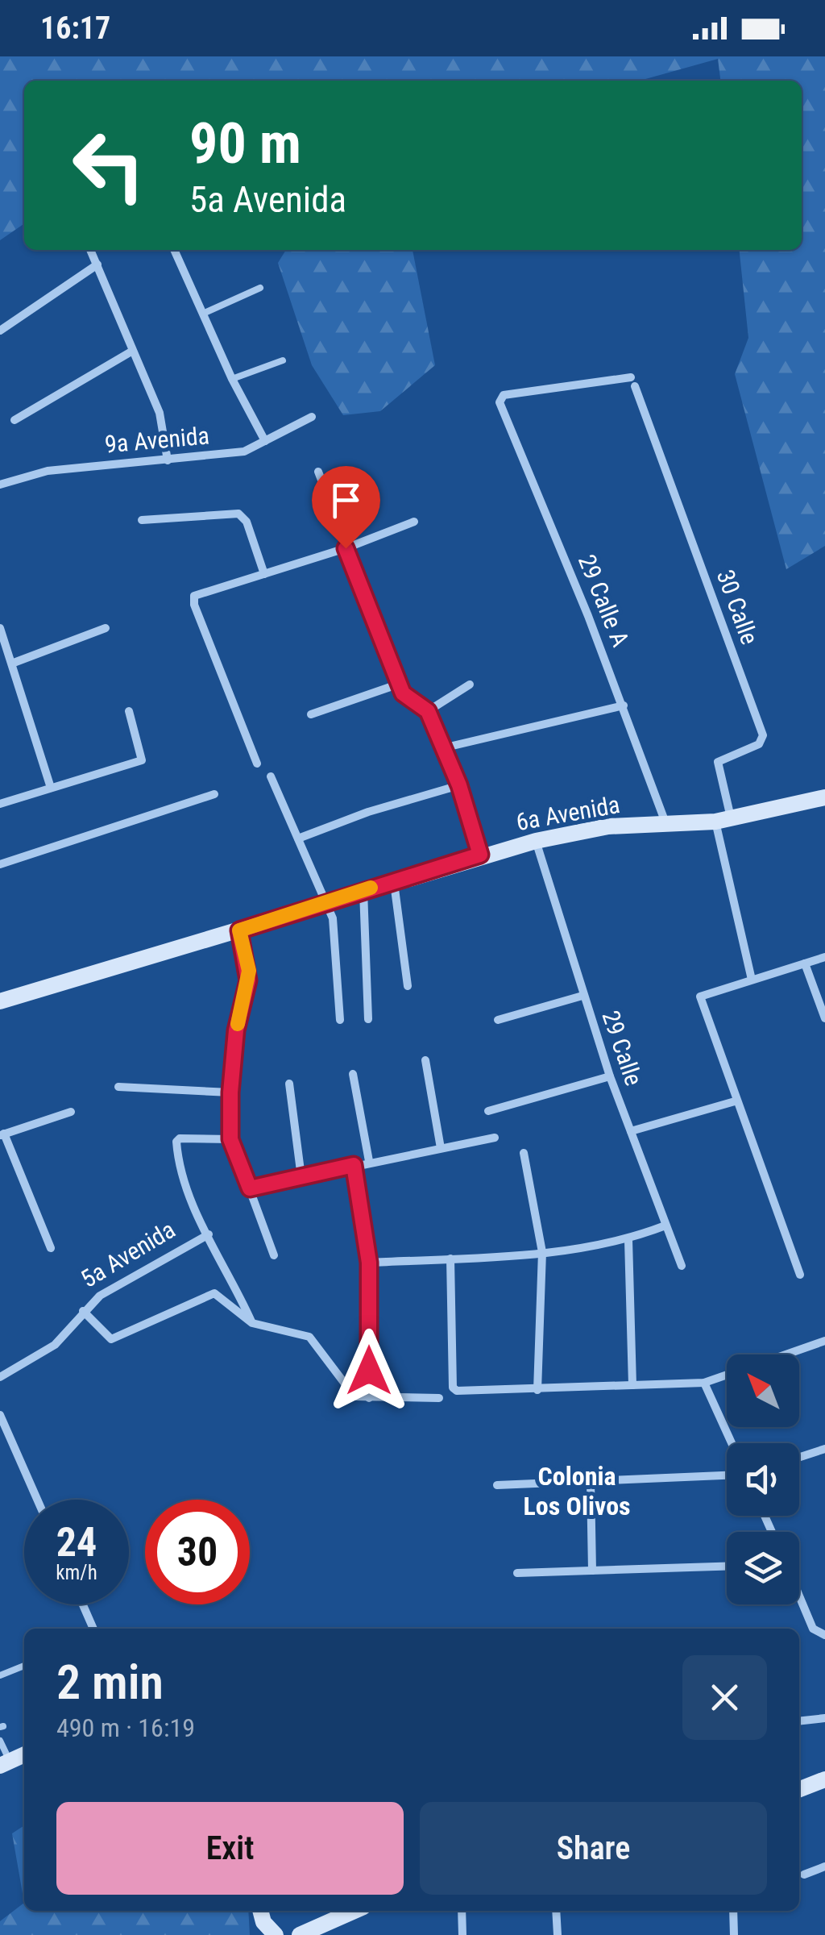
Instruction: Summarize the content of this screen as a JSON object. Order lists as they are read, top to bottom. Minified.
{"streets":{"street":["9a Avenida","29 Calle A","30 Calle","6a Avenida","29 Calle","5a Avenida"]},"crossings":[["29 Calle A","30 Calle"],["29 Calle A","6a Avenida"],["30 Calle","6a Avenida"],["6a Avenida","29 Calle"]],"districts":["Colonia Los Olivos"],"north":"top left","page":{"status":"16:17","turn":["90 m","5a Avenida"],"speed":"24 km/h","limit":"30","heading":["2 min","490 m · 16:19"],"buttons":["Exit","Share"]}}
